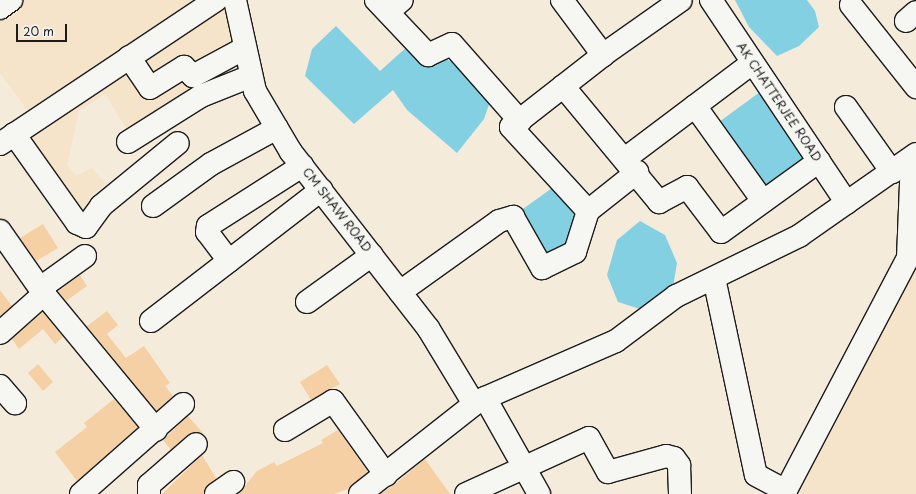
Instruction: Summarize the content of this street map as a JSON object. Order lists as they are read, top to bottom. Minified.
{"streets":{"street":["AK CHATTERJEE ROAD","CM SHAW ROAD"]},"scale_bar":"20 m"}
